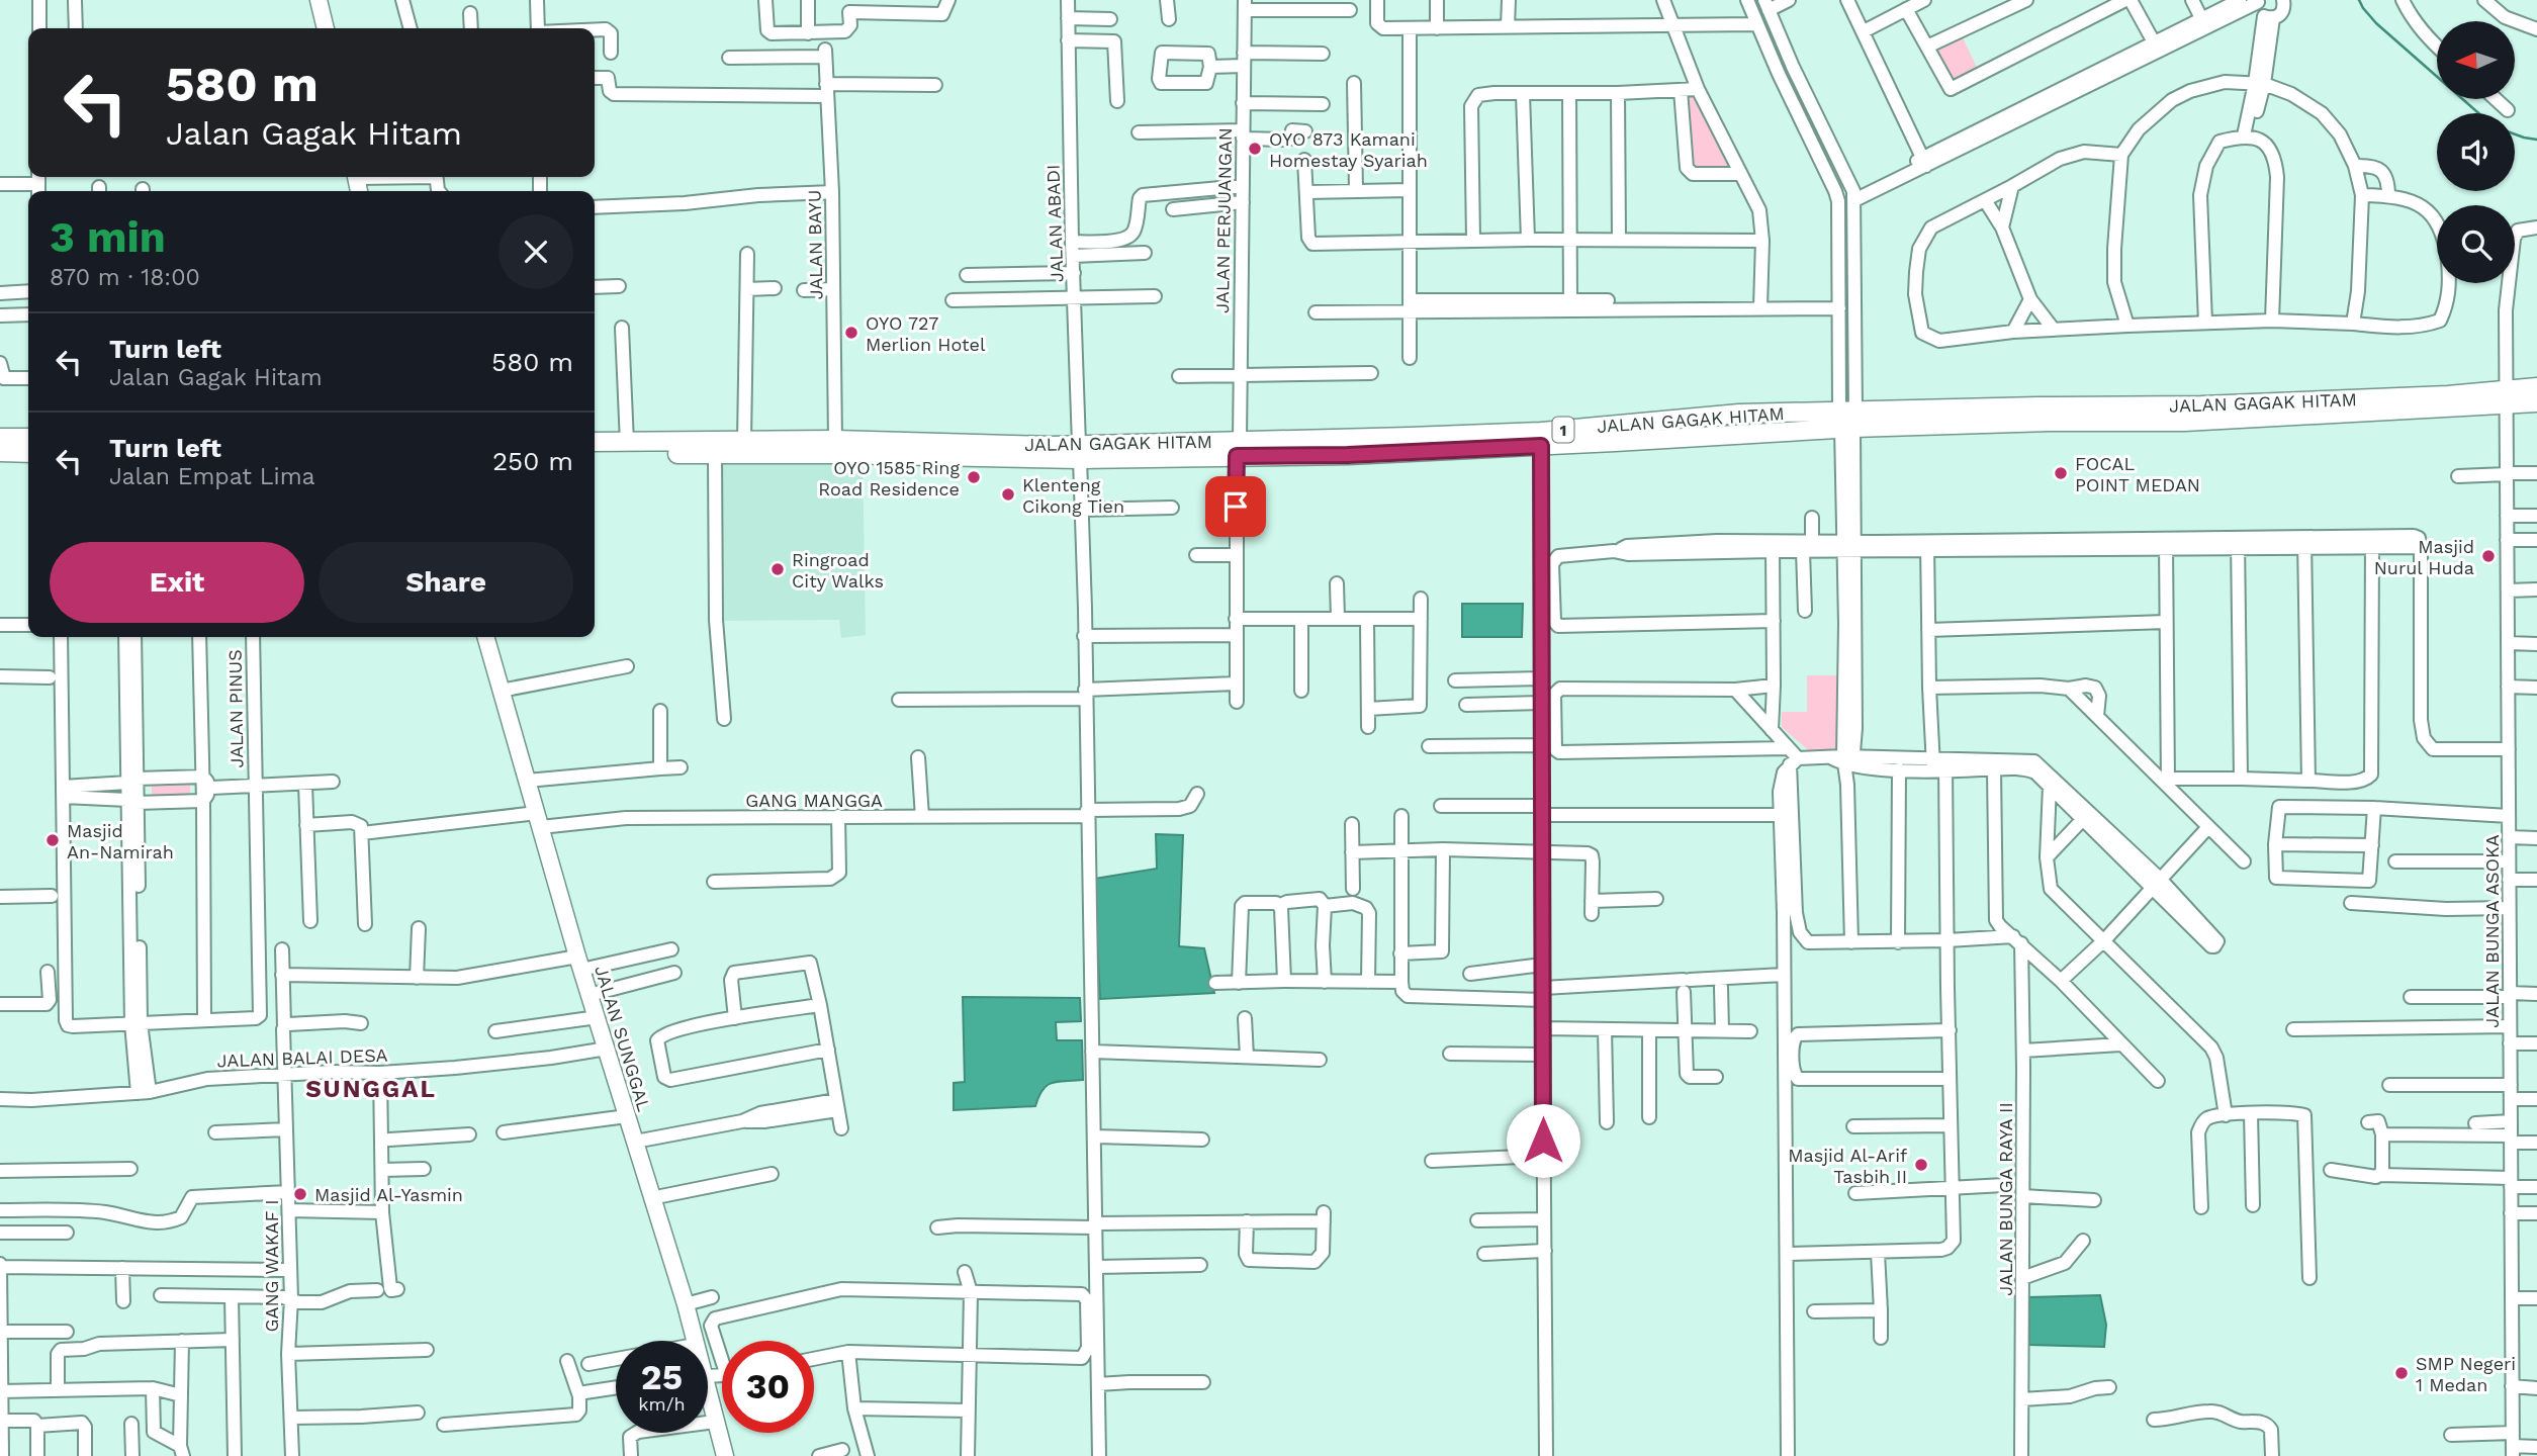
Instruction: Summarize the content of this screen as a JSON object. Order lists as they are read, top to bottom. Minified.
{"streets":{"highway":["JALAN GAGAK HITAM","1"],"main road":["JALAN SUNGGAL"],"street":["JALAN PERJUANGAN","JALAN ABADI","JALAN BAYU","JALAN PINUS","GANG MANGGA","JALAN BUNGA ASOKA","JALAN BALAI DESA","JALAN BUNGA RAYA II","GANG WAKAF I"]},"crossings":[["JALAN PERJUANGAN","JALAN GAGAK HITAM"],["JALAN ABADI","JALAN GAGAK HITAM"],["JALAN ABADI","GANG MANGGA"],["JALAN BAYU","JALAN GAGAK HITAM"],["JALAN GAGAK HITAM","JALAN BUNGA ASOKA"],["GANG MANGGA","JALAN SUNGGAL"],["JALAN SUNGGAL","JALAN BALAI DESA"],["JALAN BALAI DESA","GANG WAKAF I"]],"districts":["SUNGGAL"],"places":["OYO 873 Kamani Homestay Syariah","OYO 727 Merlion Hotel","FOCAL POINT MEDAN","OYO 1585 Ring Road Residence","Klenteng Cikong Tien","Masjid Nurul Huda","Ringroad City Walks","Masjid An-Namirah","Masjid Al-Arif Tasbih II","Masjid Al-Yasmin","SMP Negeri 1 Medan"],"north":"left","page":{"turn":["580 m","Jalan Gagak Hitam"],"heading":["3 min","870 m · 18:00"],"list":[{"name":"Turn left","note":"Jalan Gagak Hitam","value":"580 m"},{"name":"Turn left","note":"Jalan Empat Lima","value":"250 m"}],"buttons":["Exit","Share"],"speed":"25 km/h","limit":"30"}}
